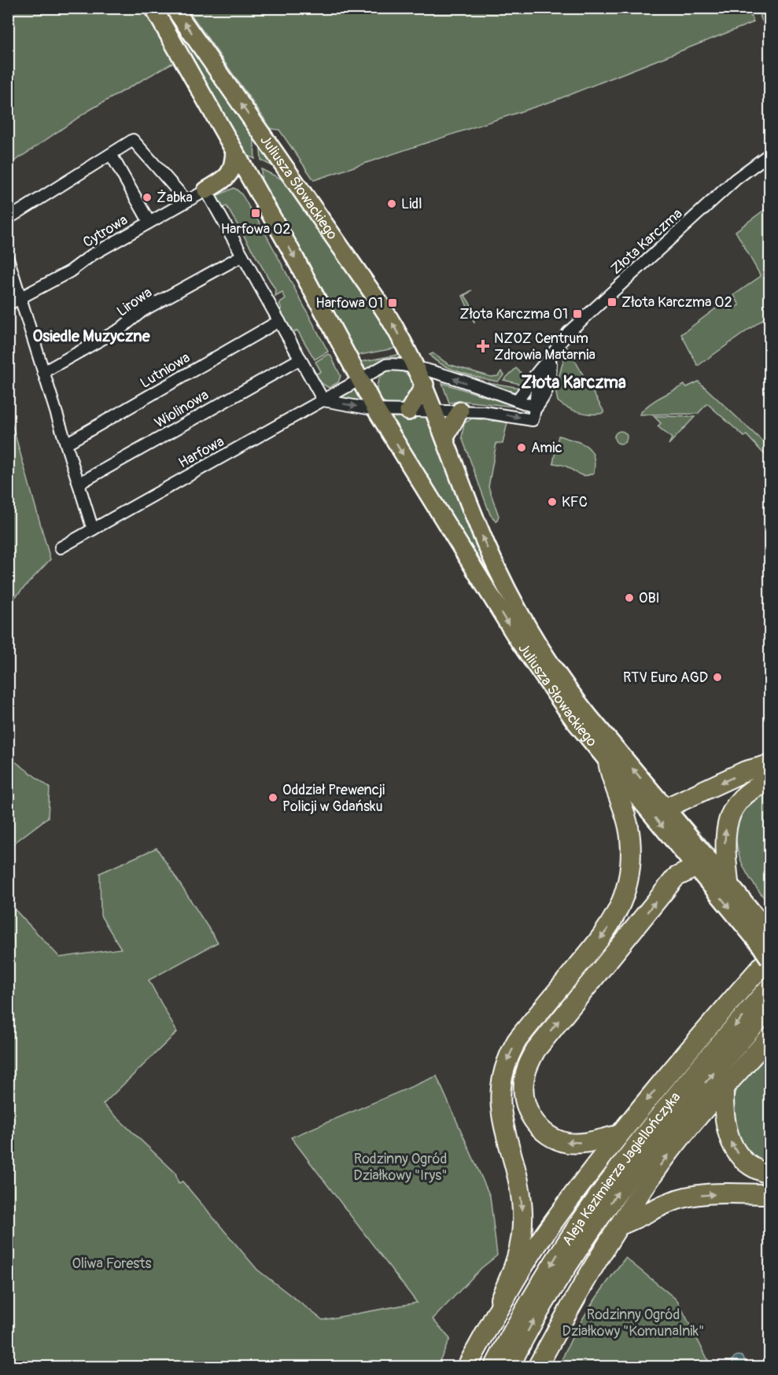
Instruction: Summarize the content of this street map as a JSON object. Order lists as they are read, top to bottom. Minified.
{"streets":{"highway":["Aleja Kazimierza Jagiellończyka"],"main road":["Juliusza Słowackiego"],"street":["Cytrowa","Złota Karczma","Lirowa","Lutniowa","Wiolinowa","Harfowa"]},"crossings":[["Juliusza Słowackiego","Złota Karczma"],["Juliusza Słowackiego","Harfowa"],["Złota Karczma","Harfowa"]],"districts":["Osiedle Muzyczne","Złota Karczma"],"parks":["Rodzinny Ogród Działkowy \"Irys\"","Oliwa Forests","Rodzinny Ogród Działkowy \"Komunalnik\""],"places":{"other":["Żabka","Lidl","Amic","KFC","OBI","RTV Euro AGD","Oddział Prewencji Policji w Gdańsku"],"transit":["Harfowa 02","Złota Karczma 02","Harfowa 01","Złota Karczma 01"],"health":["NZOZ Centrum Zdrowia Matarnia"]}}
